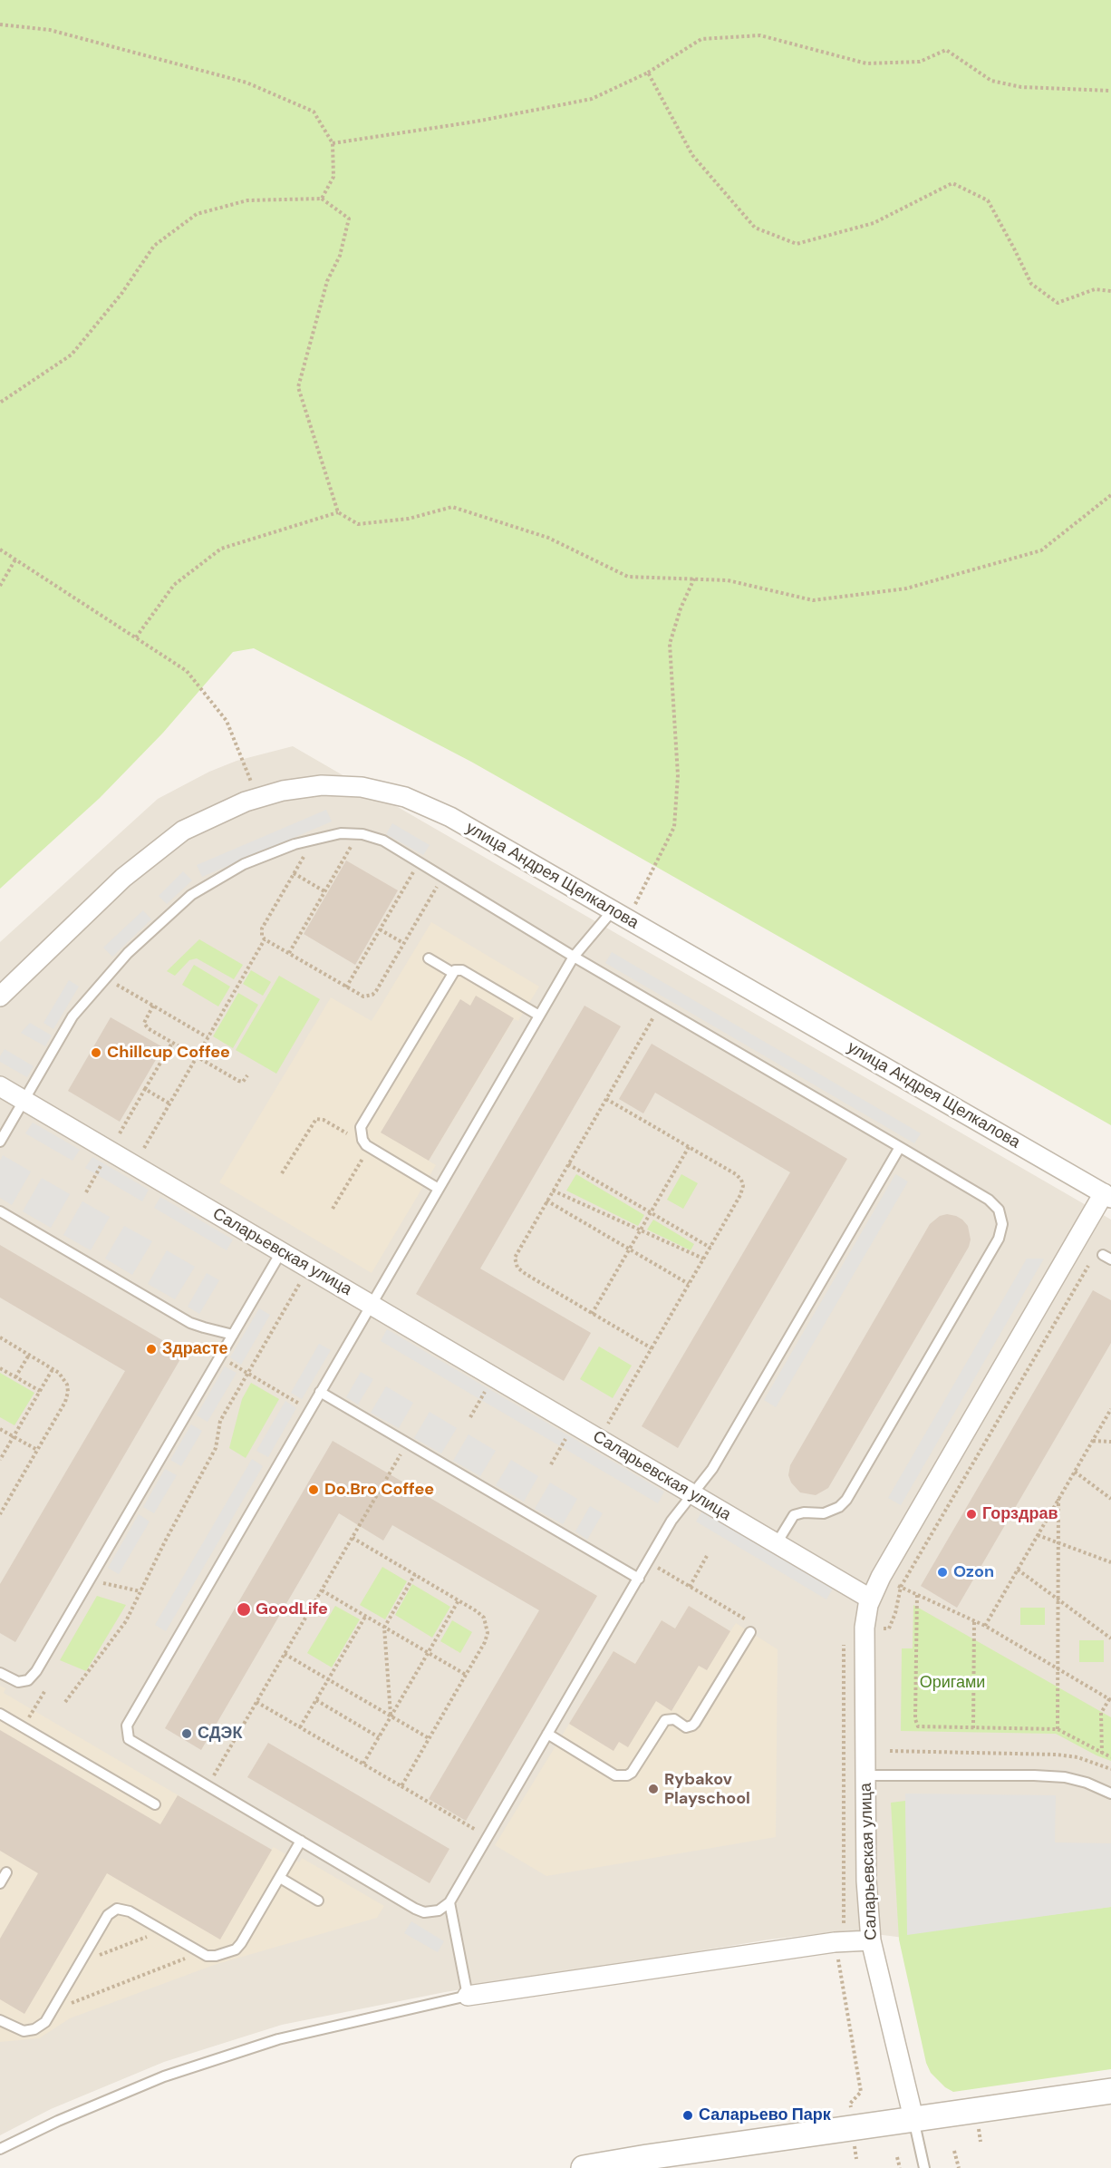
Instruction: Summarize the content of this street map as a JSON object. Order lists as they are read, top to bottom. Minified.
{"streets":{"street":["улица Андрея Щелкалова","Саларьевская улица"]},"parks":["Оригами"],"places":["Chillcup Coffee","Здрасте","Do.Bro Coffee","Горздрав","Ozon","GoodLife","СДЭК","Rybakov Playschool","Саларьево Парк"]}
